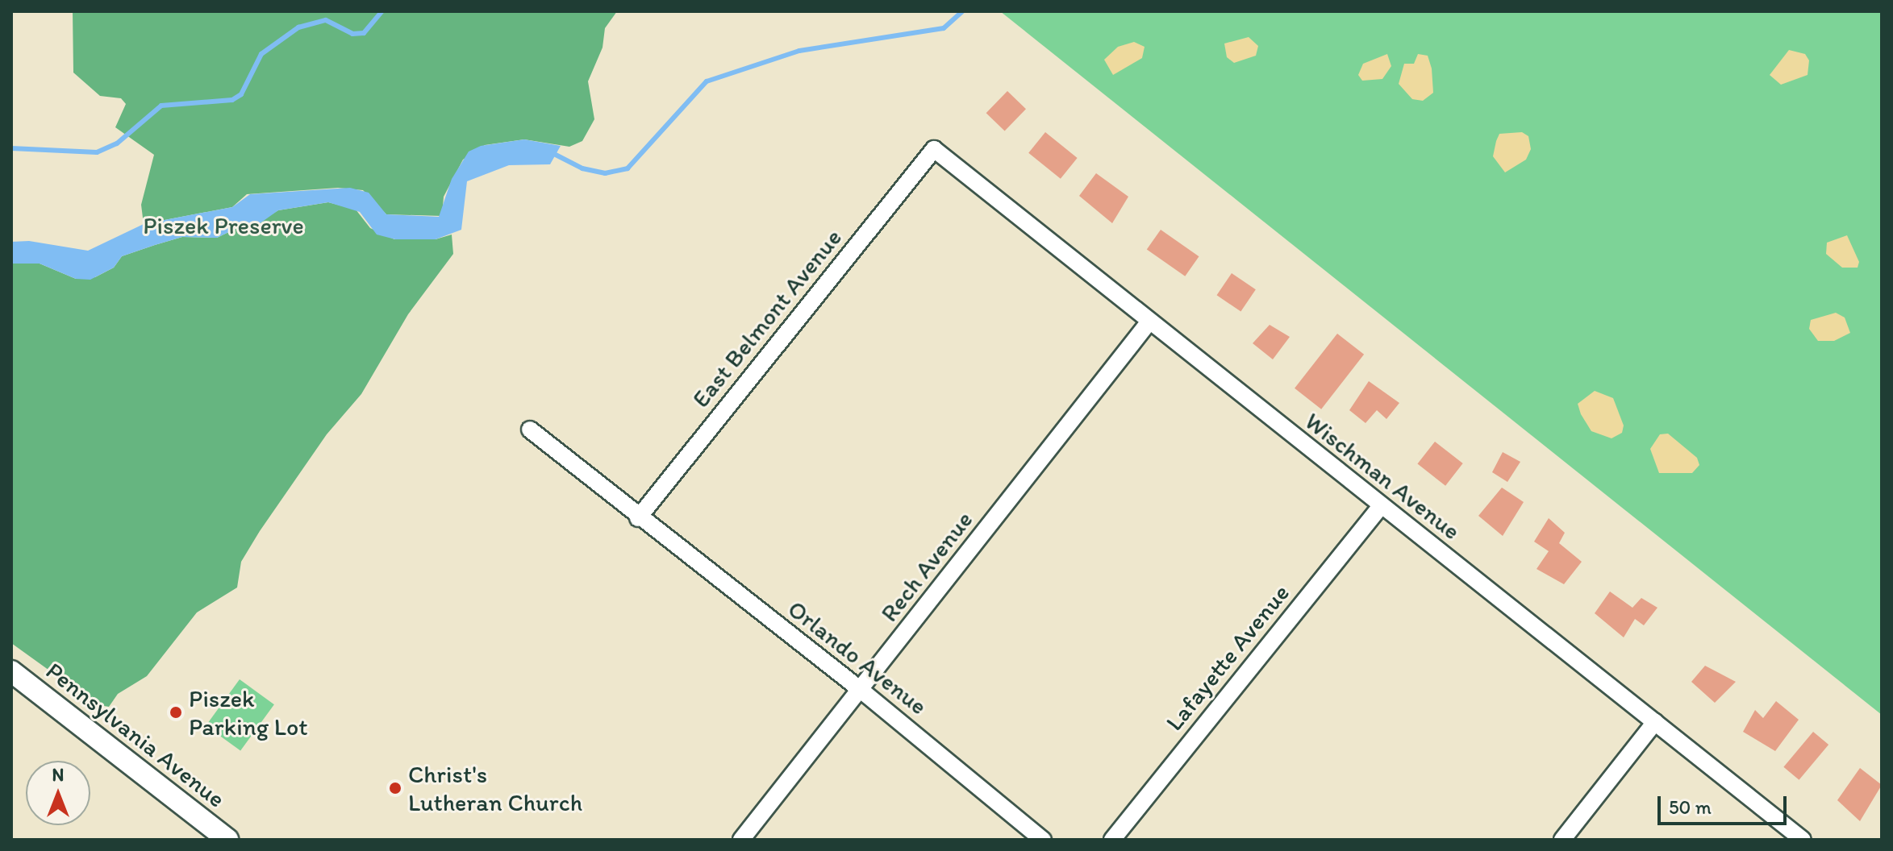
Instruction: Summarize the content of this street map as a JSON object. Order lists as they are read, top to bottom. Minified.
{"streets":{"main road":["Pennsylvania Avenue"],"street":["East Belmont Avenue","Wischman Avenue","Rech Avenue","Orlando Avenue","Lafayette Avenue"]},"crossings":[["East Belmont Avenue","Wischman Avenue"],["East Belmont Avenue","Orlando Avenue"],["Wischman Avenue","Rech Avenue"],["Wischman Avenue","Lafayette Avenue"],["Rech Avenue","Orlando Avenue"]],"parks":["Piszek Preserve"],"places":["Piszek Parking Lot","Christ's Lutheran Church"],"scale_bar":"50 m","north":"top"}
